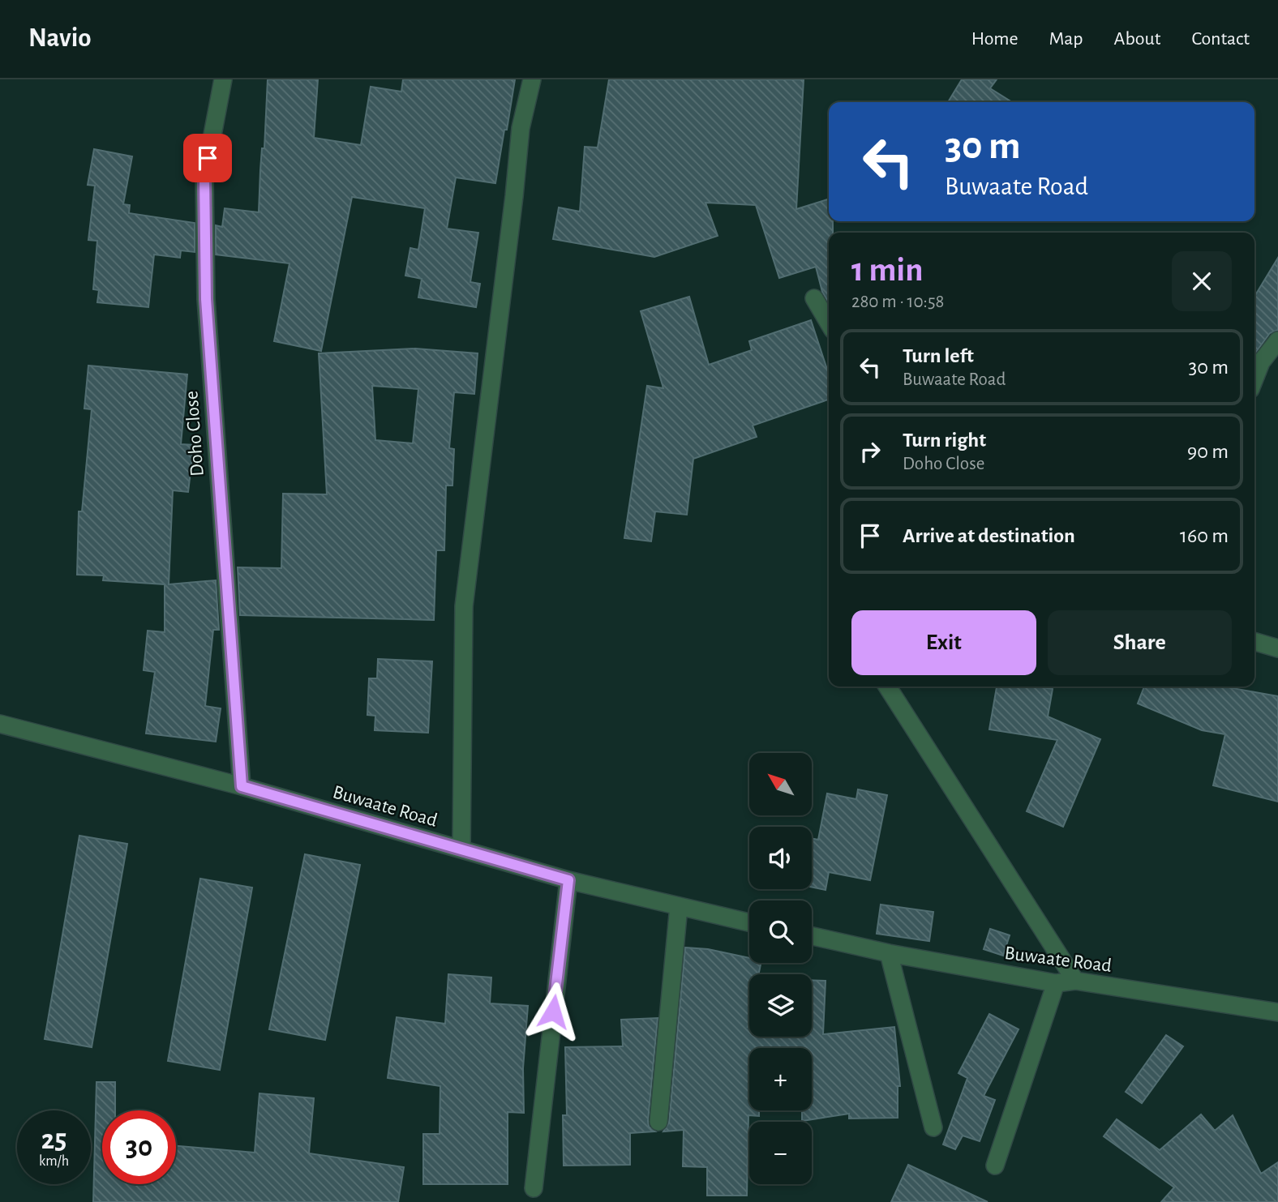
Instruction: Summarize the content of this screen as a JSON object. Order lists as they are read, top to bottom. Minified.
{"streets":{"street":["Doho Close","Buwaate Road"]},"crossings":[["Doho Close","Buwaate Road"]],"north":"top left","page":{"header":"Navio","nav":["Home","Map","About","Contact"],"turn":["30 m","Buwaate Road"],"heading":["1 min","280 m · 10:58"],"list":[{"name":"Turn left","note":"Buwaate Road","value":"30 m"},{"name":"Turn right","note":"Doho Close","value":"90 m"},{"name":"Arrive at destination","value":"160 m"}],"buttons":["Exit","Share"],"map_buttons":["+","−"],"speed":"25 km/h","limit":"30"}}
